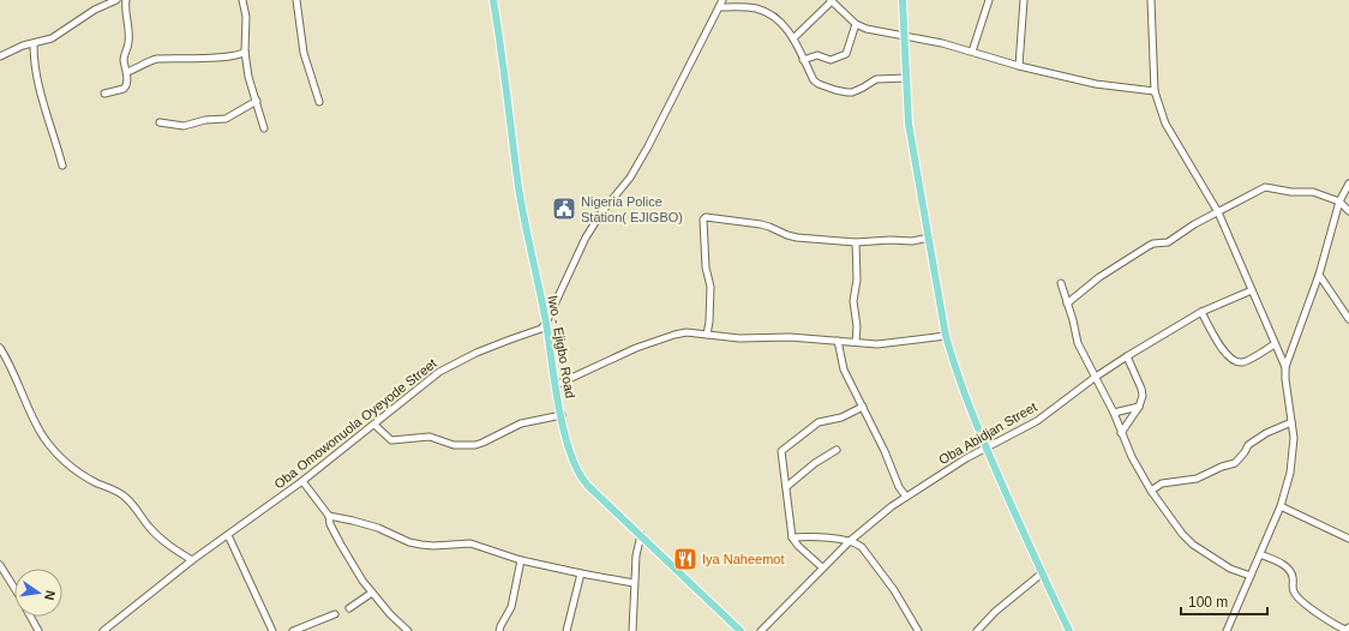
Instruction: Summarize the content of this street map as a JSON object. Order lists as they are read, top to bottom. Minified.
{"streets":{"main road":["Iwo - Ejigbo Road"],"street":["Oba Omowonuola Oyeyode Street","Oba Abidjan Street"]},"crossings":[["Iwo - Ejigbo Road","Oba Omowonuola Oyeyode Street"]],"places":{"public building":["Nigeria Police Station( EJIGBO)"],"restaurant":["Iya Naheemot"]},"scale_bar":"100 m","north":"right"}
